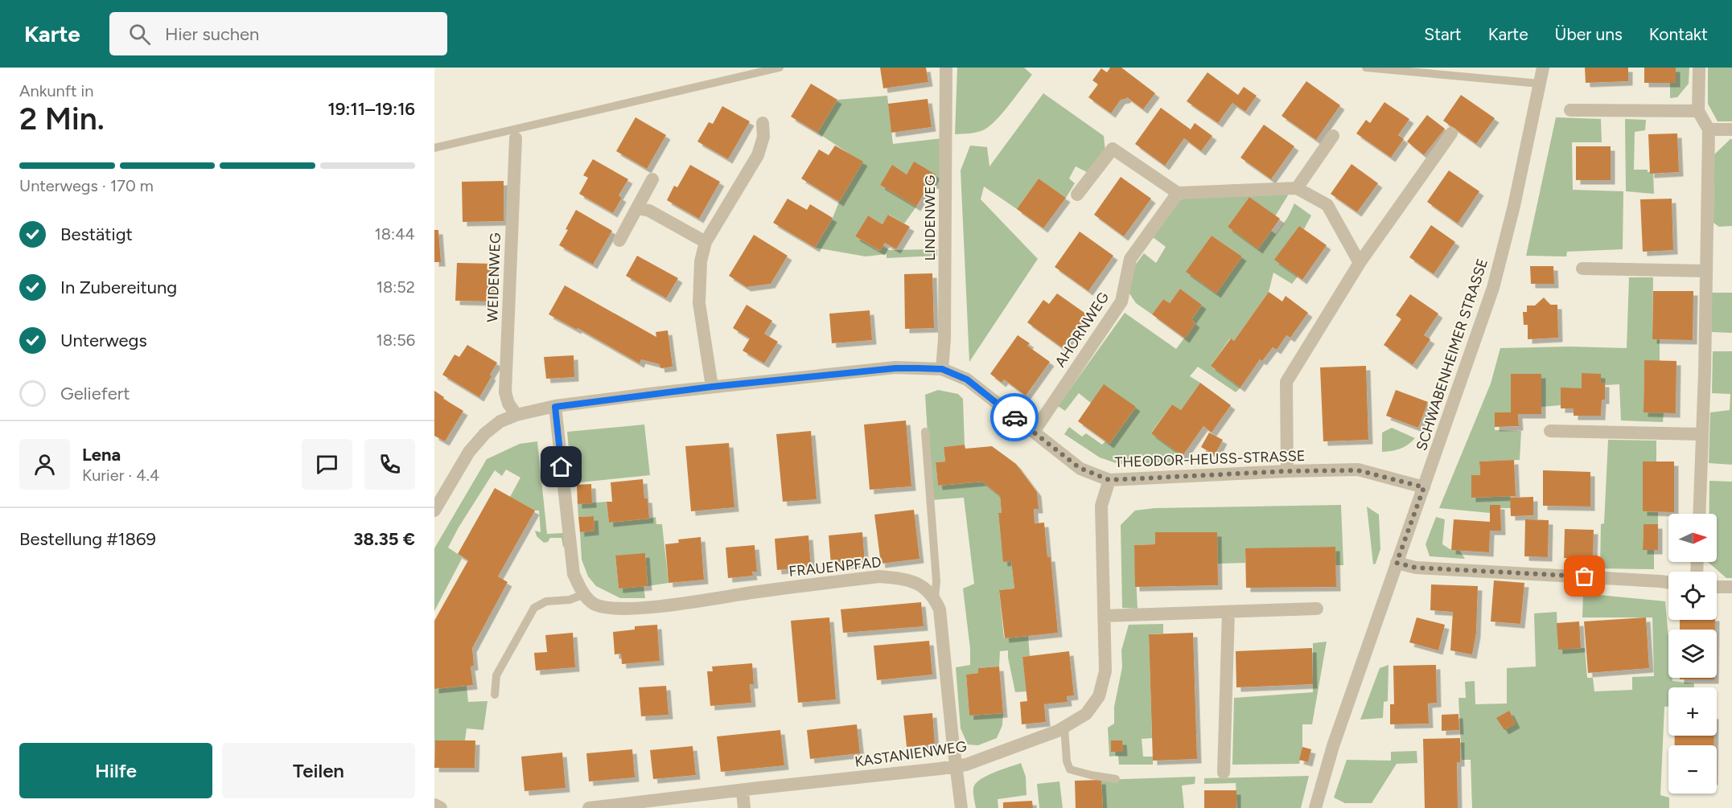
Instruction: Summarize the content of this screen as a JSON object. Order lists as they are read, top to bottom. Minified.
{"streets":{"street":["LINDENWEG","WEIDENWEG","AHORNWEG","SCHWABENHEIMER STRASSE","THEODOR-HEUSS-STRASSE","FRAUENPFAD","KASTANIENWEG"]},"crossings":[["LINDENWEG","THEODOR-HEUSS-STRASSE"],["WEIDENWEG","THEODOR-HEUSS-STRASSE"],["AHORNWEG","THEODOR-HEUSS-STRASSE"],["SCHWABENHEIMER STRASSE","THEODOR-HEUSS-STRASSE"],["THEODOR-HEUSS-STRASSE","KASTANIENWEG"]],"north":"right","page":{"header":"Karte","search":"Hier suchen","nav":["Start","Karte","Über uns","Kontakt"],"heading":["2 Min.","Ankunft in","19:11–19:16"],"panel":["Lena","Kurier · 4.4","Bestellung #1869","38.35 €"],"bar":"Unterwegs · 170 m","list":[["Bestätigt","18:44"],["In Zubereitung","18:52"],["Unterwegs","18:56"],"Geliefert"],"map_buttons":["+","−"],"buttons":["Hilfe","Teilen"]}}
